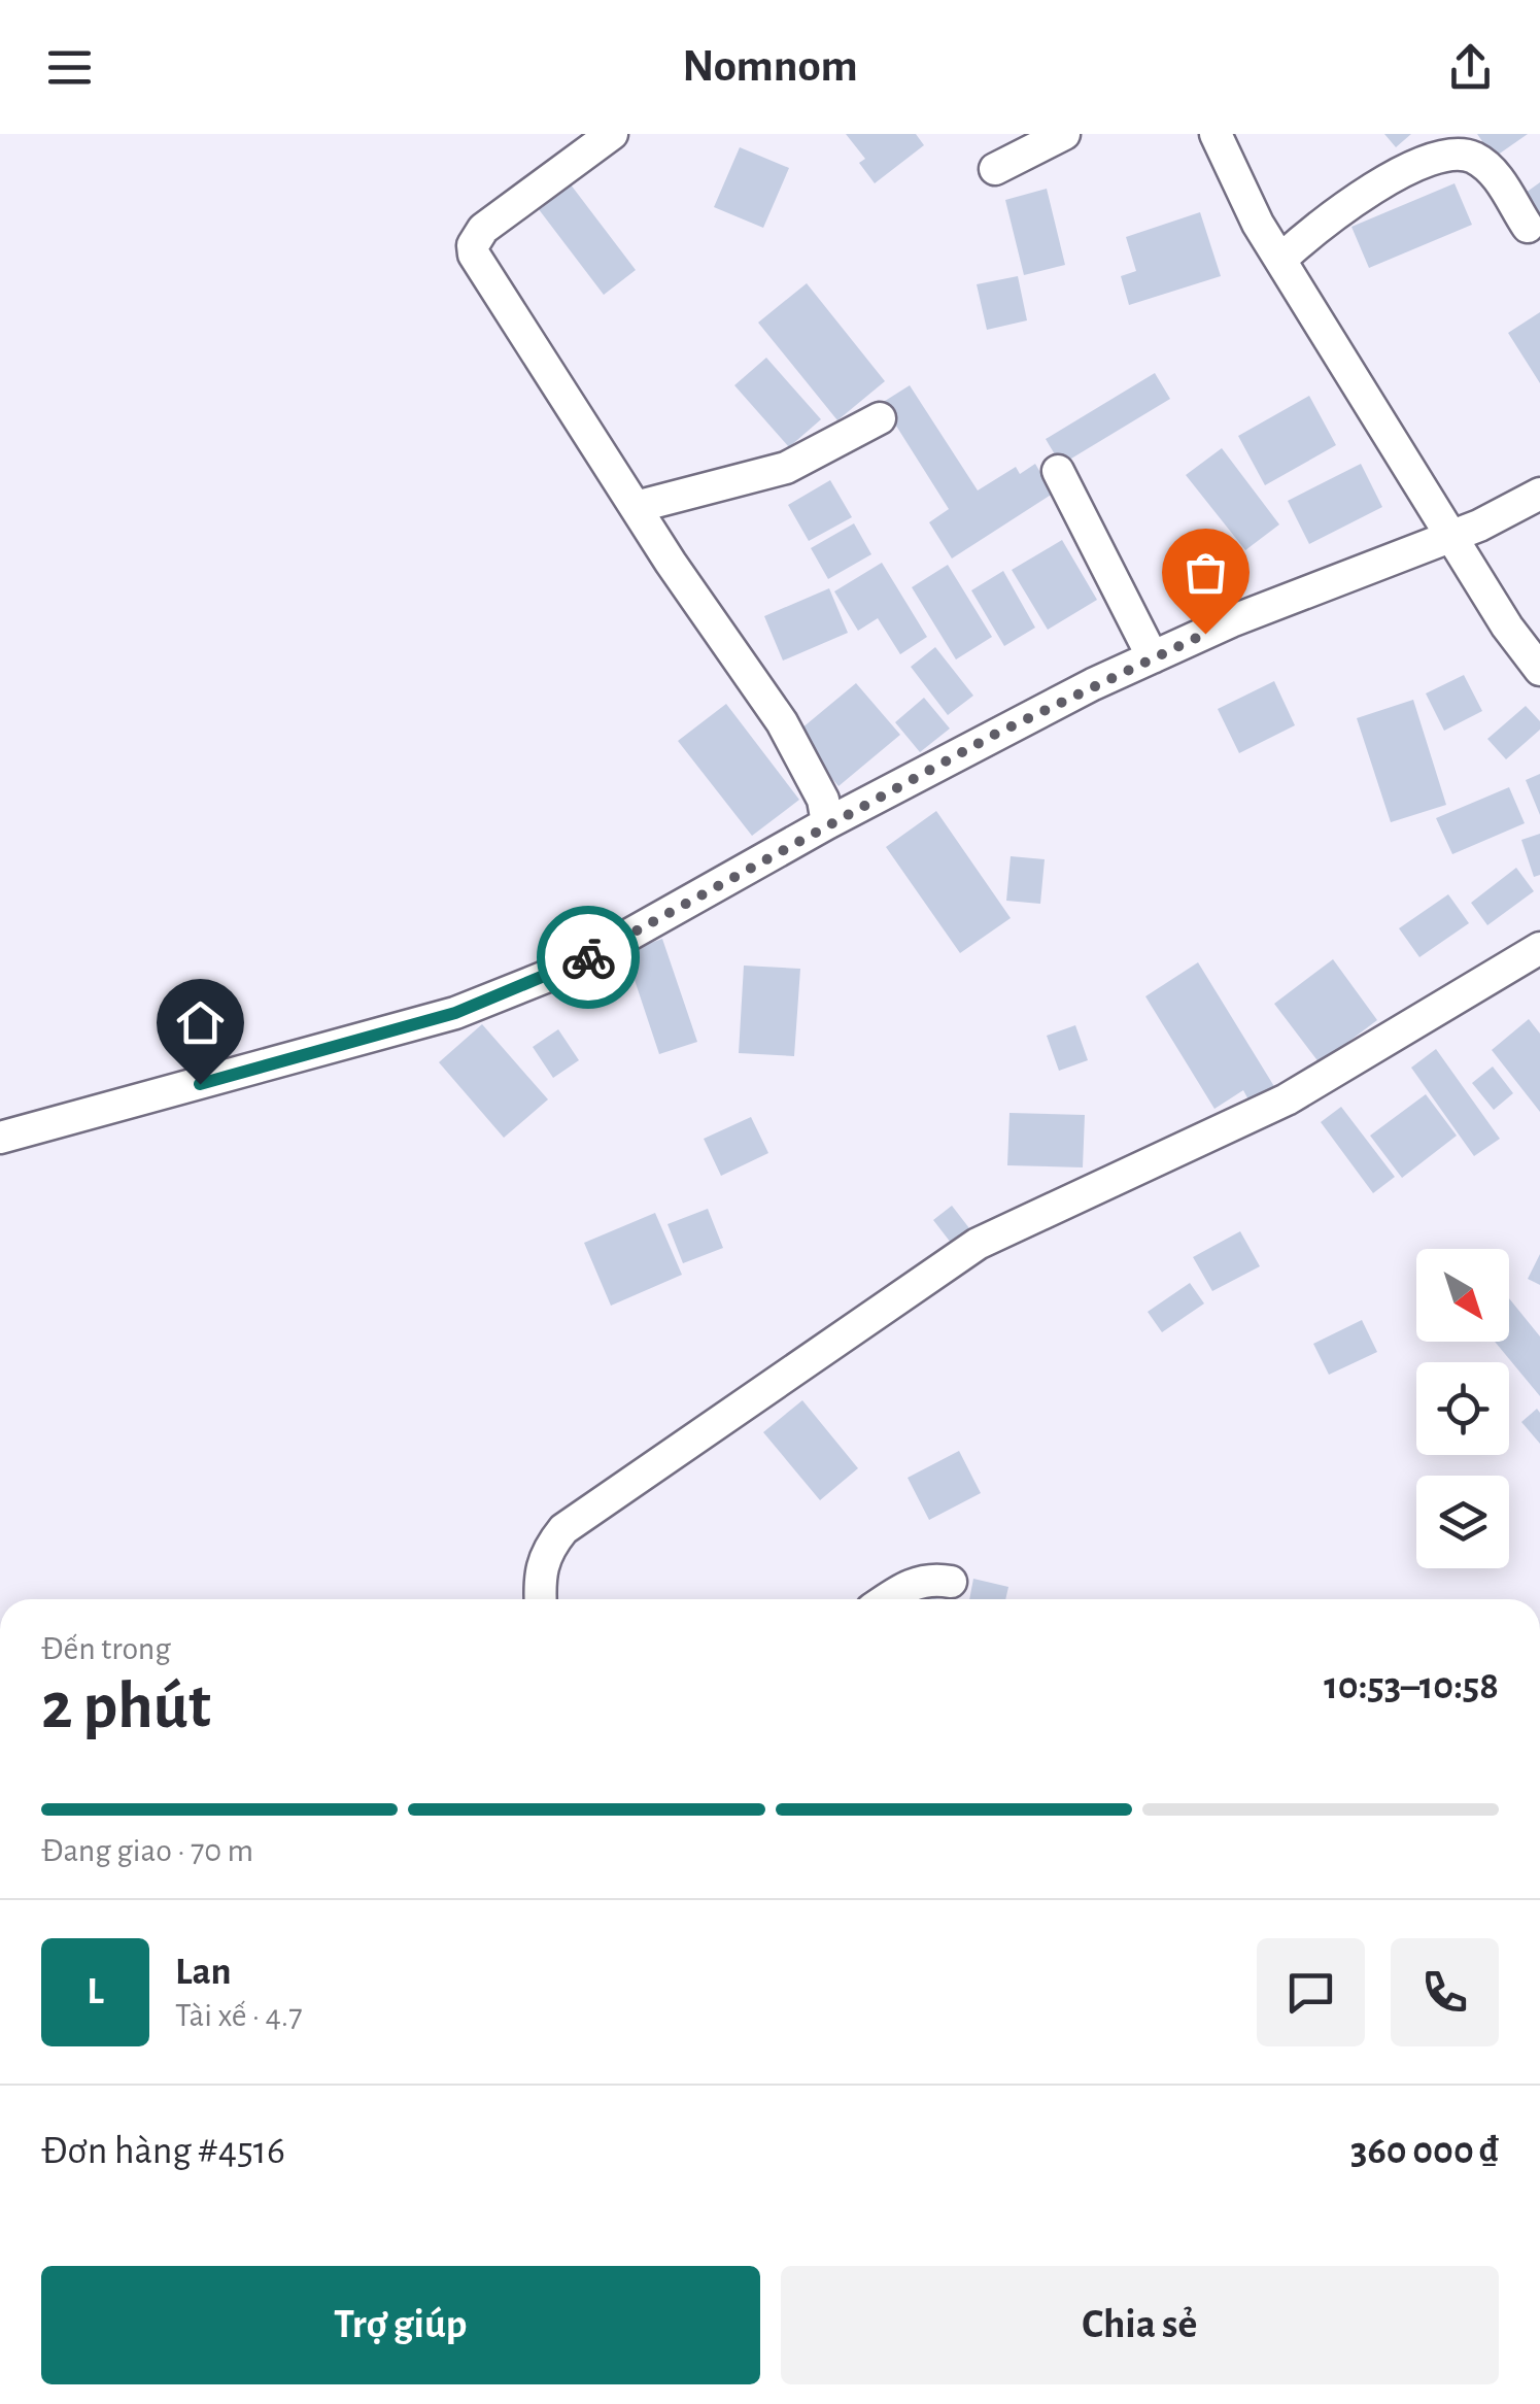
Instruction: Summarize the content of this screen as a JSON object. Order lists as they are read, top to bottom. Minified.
{"north":"bottom right","page":{"header":"Nomnom","heading":["2 phút","Đến trong","10:53–10:58"],"panel":["Lan","Tài xế · 4.7","Đơn hàng #4516","360 000 ₫"],"bar":"Đang giao · 70 m","round":"L","buttons":["Trợ giúp","Chia sẻ"]}}
